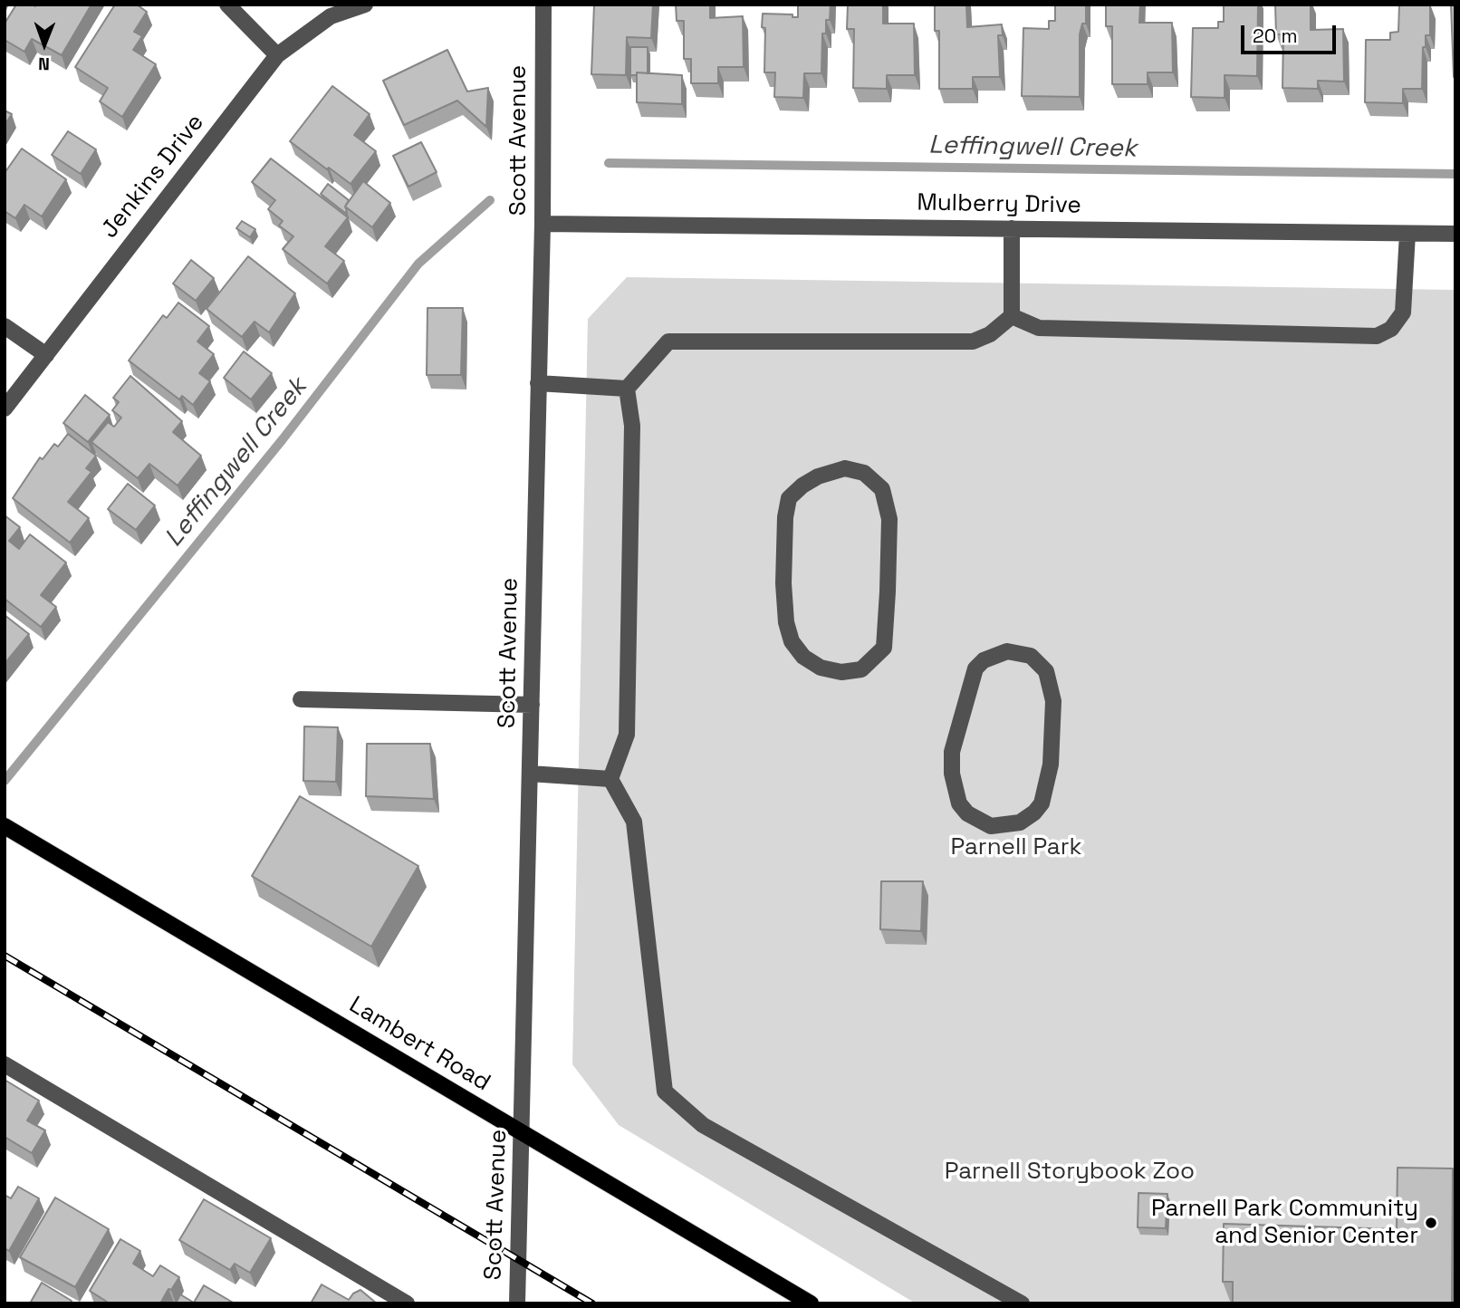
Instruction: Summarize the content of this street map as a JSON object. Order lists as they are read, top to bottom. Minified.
{"streets":{"main road":["Lambert Road"],"street":["Scott Avenue","Jenkins Drive","Mulberry Drive"]},"crossings":[["Scott Avenue","Mulberry Drive"],["Scott Avenue","Lambert Road"]],"water":["Leffingwell Creek"],"parks":["Parnell Park","Parnell Storybook Zoo"],"places":["Parnell Park Community and Senior Center"],"scale_bar":"20 m","north":"bottom"}
